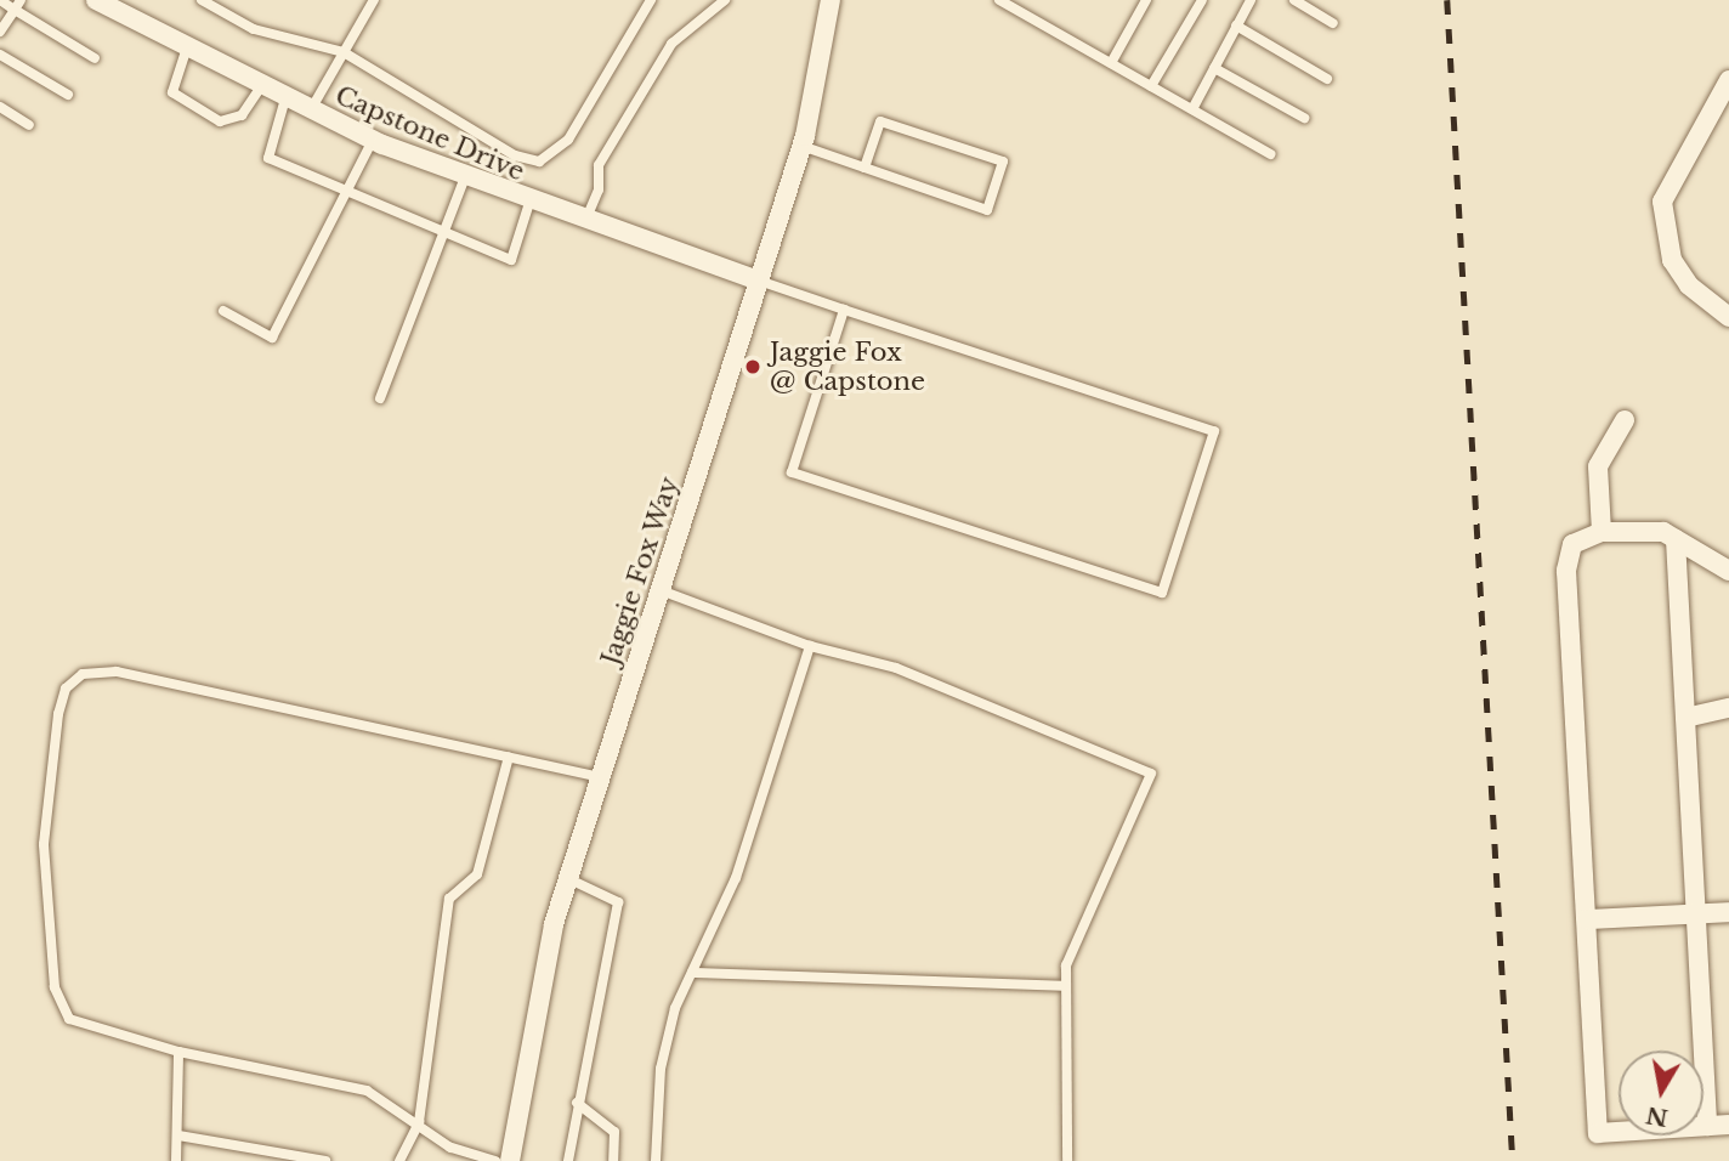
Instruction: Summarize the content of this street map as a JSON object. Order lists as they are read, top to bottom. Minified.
{"streets":{"street":["Capstone Drive","Jaggie Fox Way"]},"crossings":[["Capstone Drive","Jaggie Fox Way"]],"places":["Jaggie Fox @ Capstone"],"north":"bottom"}
